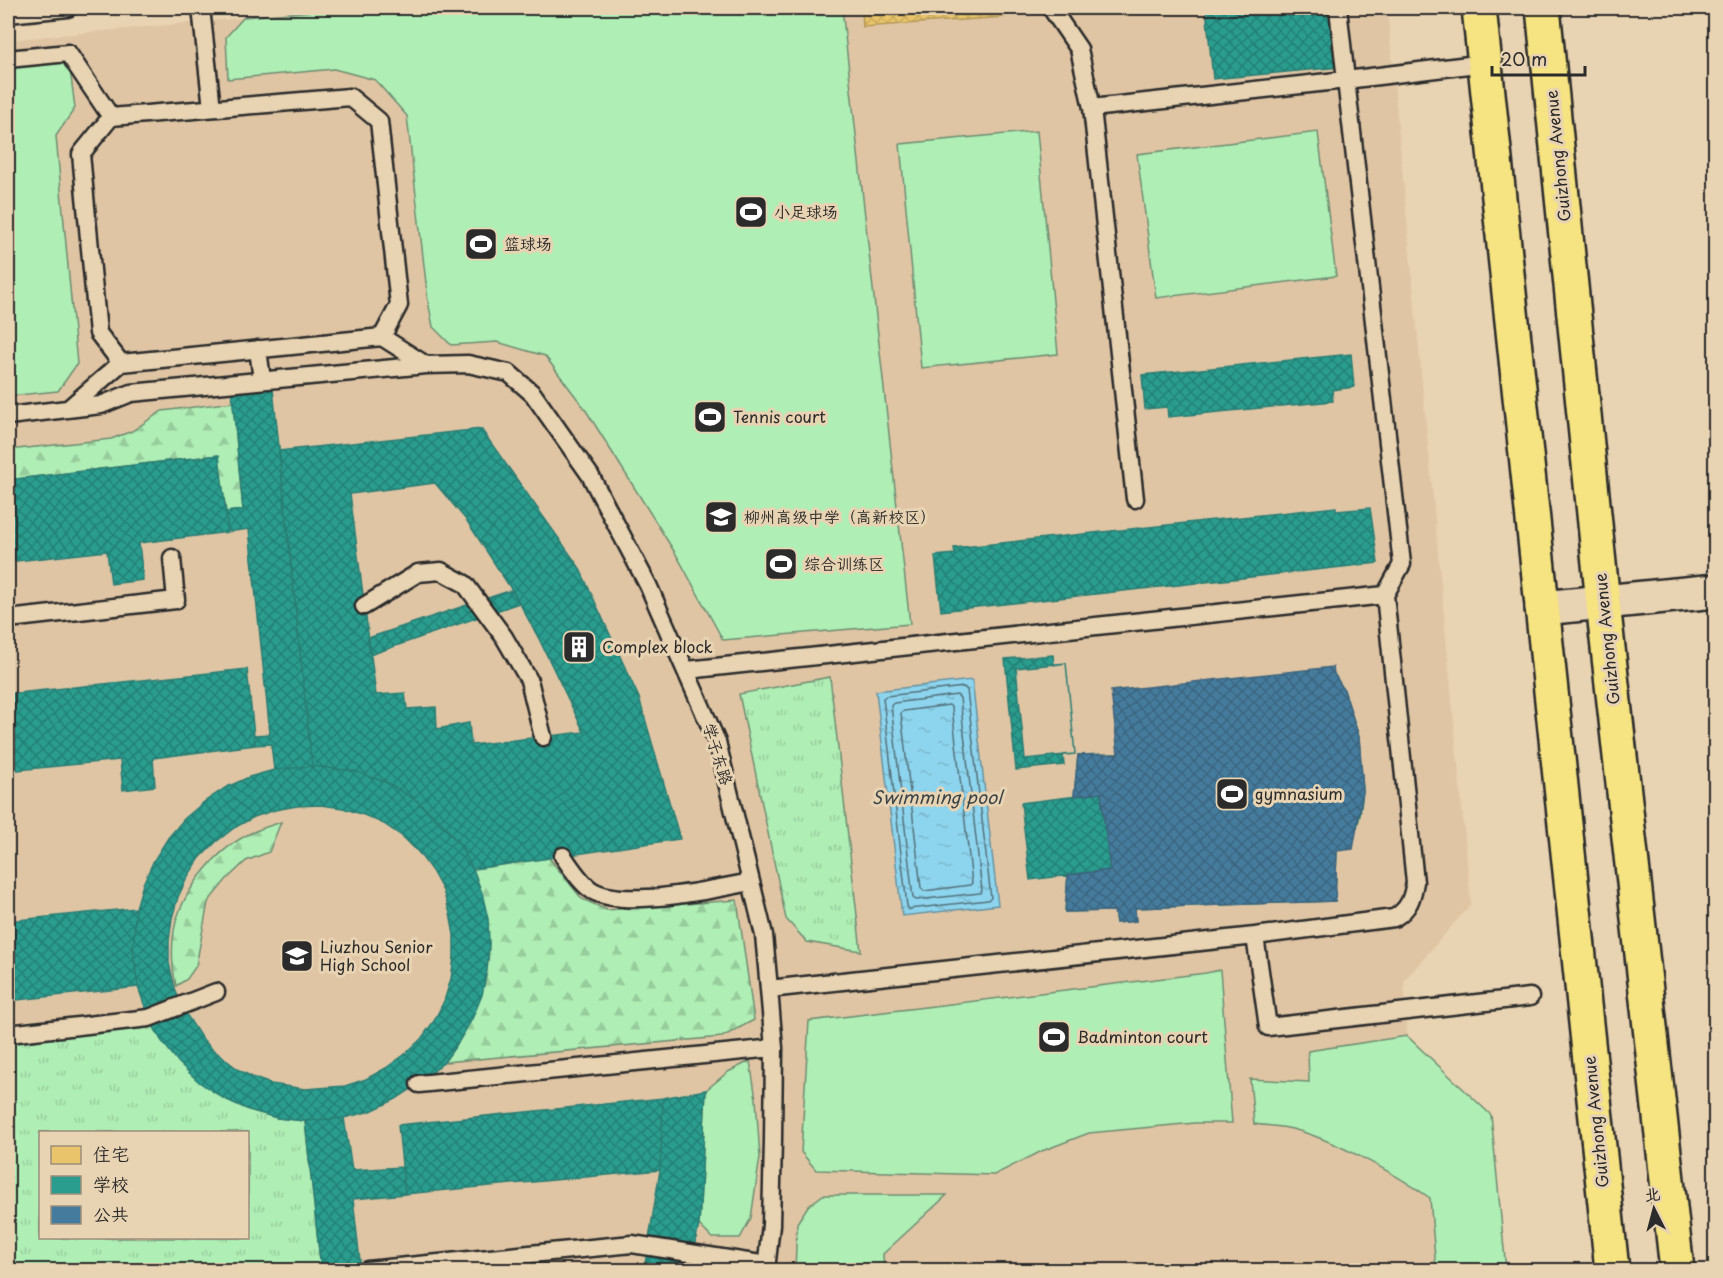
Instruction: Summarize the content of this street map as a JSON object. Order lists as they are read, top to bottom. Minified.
{"streets":{"main road":["Guizhong Avenue"],"lane":["学子东路"]},"water":["Swimming pool"],"places":{"sports":["小足球场","篮球场","Tennis court","综合训练区","gymnasium","Badminton court"],"school or university":["柳州高级中学（高新校区）","Liuzhou Senior High School"],"building":["Complex block"]},"legend":["住宅","学校","公共"],"scale_bar":"20 m","north":"top"}
